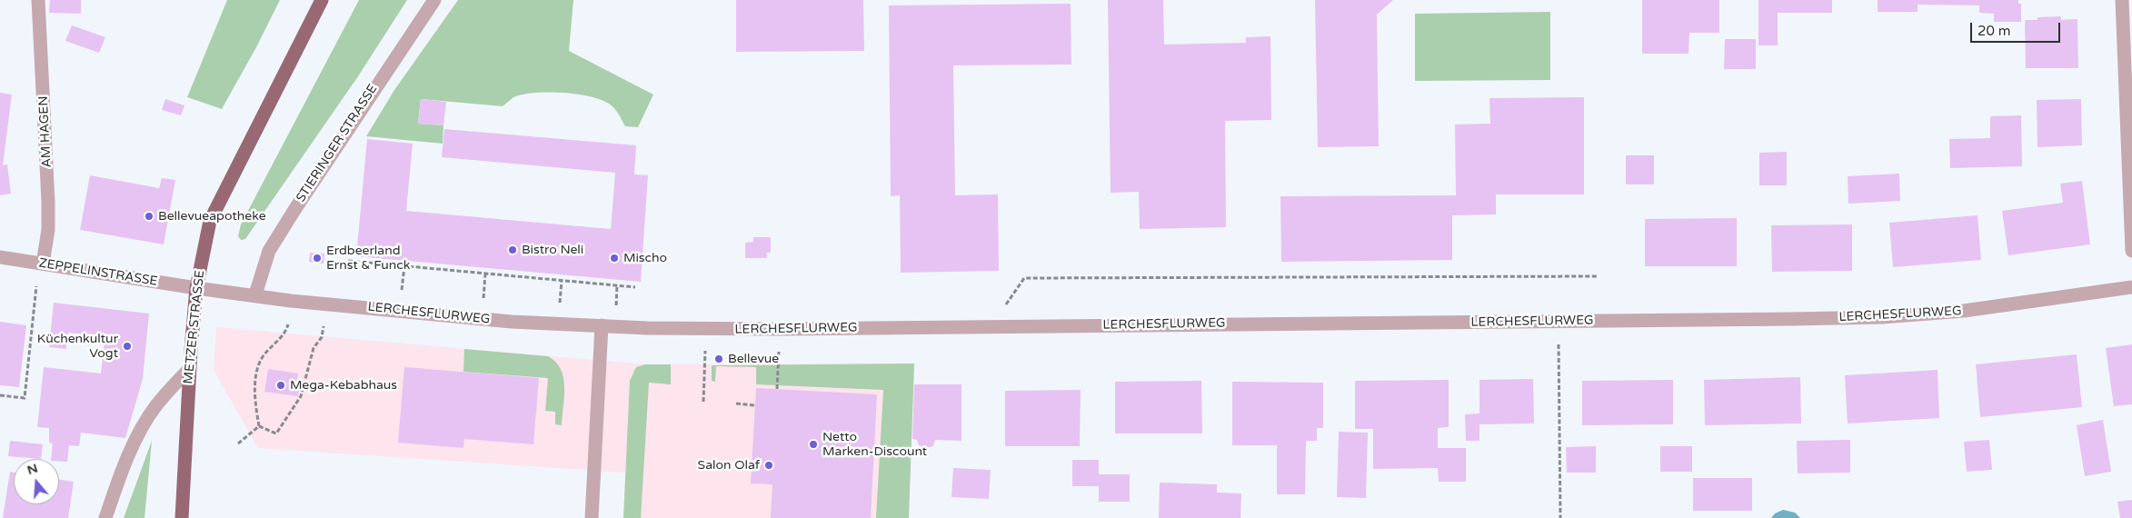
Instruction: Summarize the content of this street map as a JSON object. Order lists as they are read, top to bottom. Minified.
{"streets":{"main road":["METZER STRASSE"],"street":["AM HAGEN","STIERINGER STRASSE","ZEPPELINSTRASSE","LERCHESFLURWEG"]},"crossings":[["AM HAGEN","ZEPPELINSTRASSE"],["STIERINGER STRASSE","LERCHESFLURWEG"],["ZEPPELINSTRASSE","LERCHESFLURWEG"],["ZEPPELINSTRASSE","METZER STRASSE"],["LERCHESFLURWEG","METZER STRASSE"]],"places":["Bellevueapotheke","Bistro Neli","Erdbeerland Ernst & Funck","Mischo","Küchenkultur Vogt","Bellevue","Mega-Kebabhaus","Netto Marken-Discount","Salon Olaf"],"scale_bar":"20 m","north":"top"}
